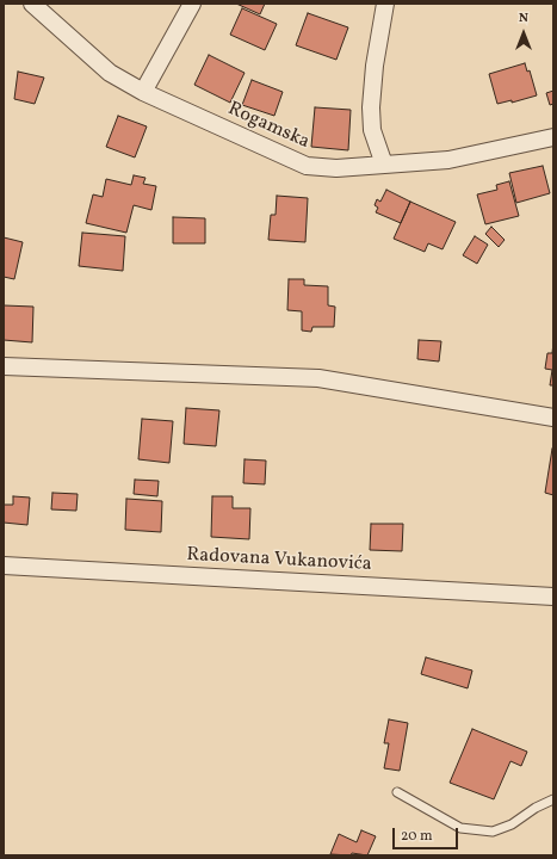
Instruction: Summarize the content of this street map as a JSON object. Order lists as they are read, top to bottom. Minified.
{"streets":{"street":["Rogamska","Radovana Vukanovića"]},"scale_bar":"20 m","north":"top"}
